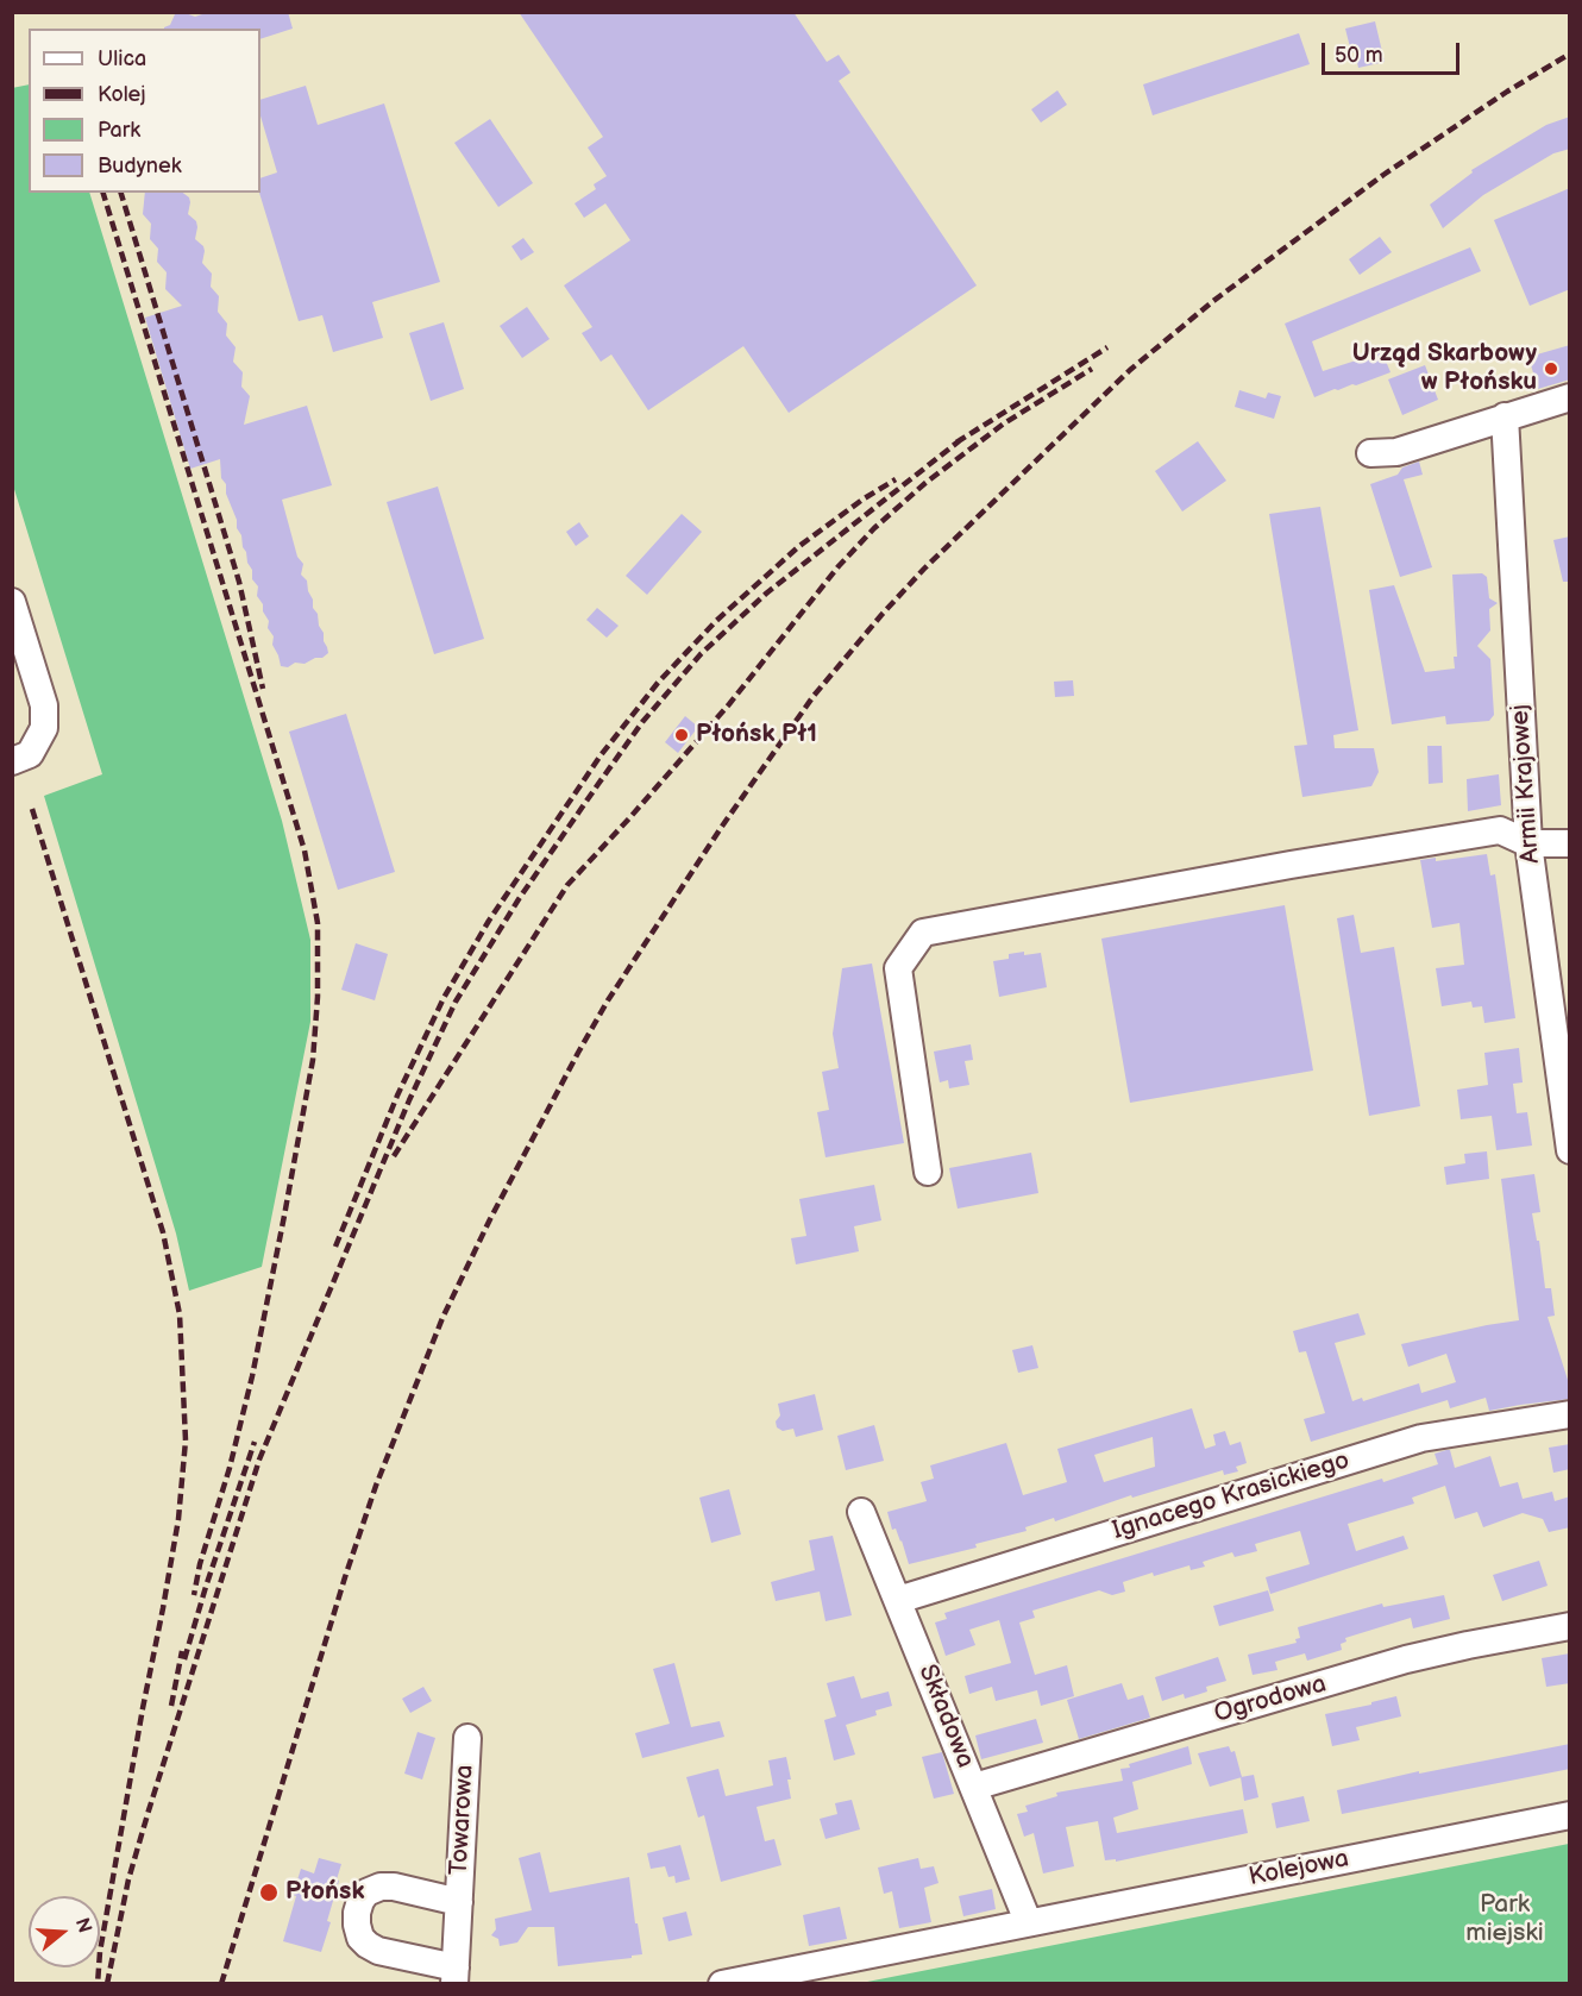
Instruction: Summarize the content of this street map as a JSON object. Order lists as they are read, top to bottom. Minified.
{"streets":{"street":["Armii Krajowej","Ignacego Krasickiego","Ogrodowa","Składowa","Towarowa","Kolejowa"]},"crossings":[["Ignacego Krasickiego","Składowa"],["Ogrodowa","Składowa"],["Składowa","Kolejowa"]],"parks":["Park miejski"],"places":["Urząd Skarbowy w Płońsku","Płońsk Pł1","Płońsk"],"legend":["Ulica","Kolej","Park","Budynek"],"scale_bar":"50 m","north":"right"}
